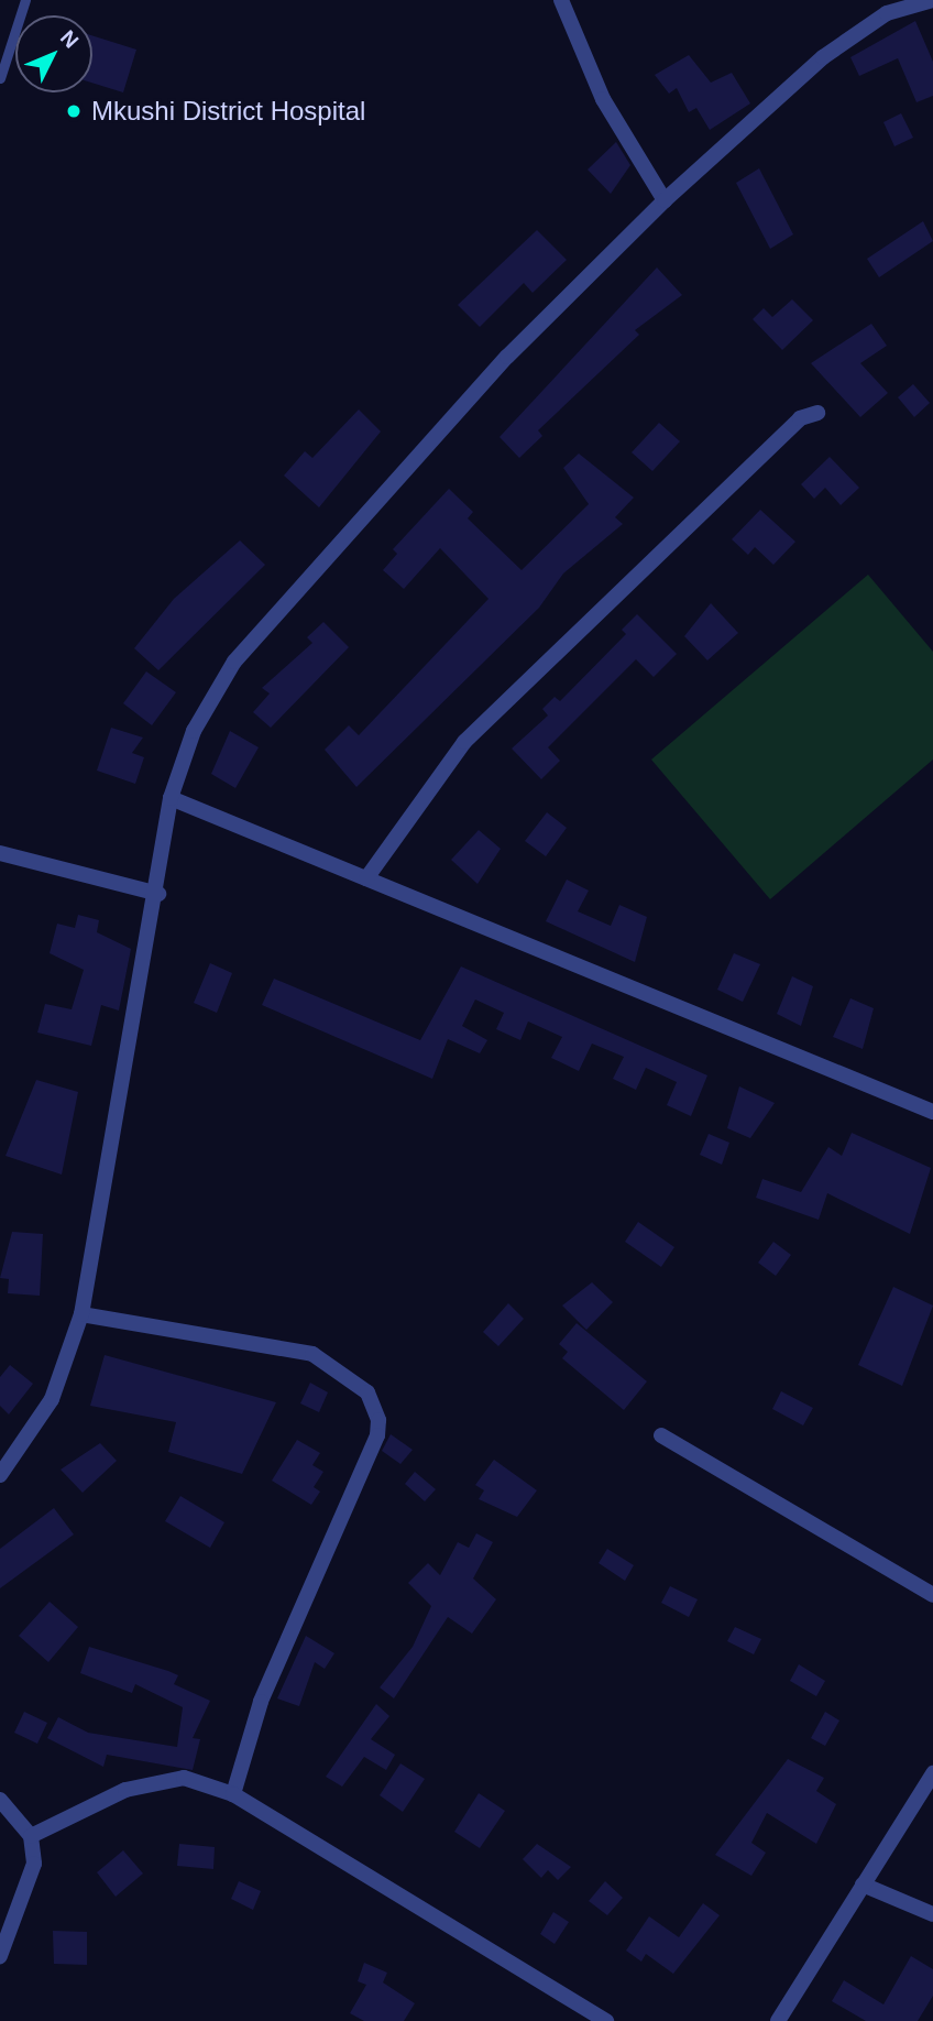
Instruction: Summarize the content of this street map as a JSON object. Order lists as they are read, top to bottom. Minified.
{"places":["Mkushi District Hospital"],"north":"top right"}
